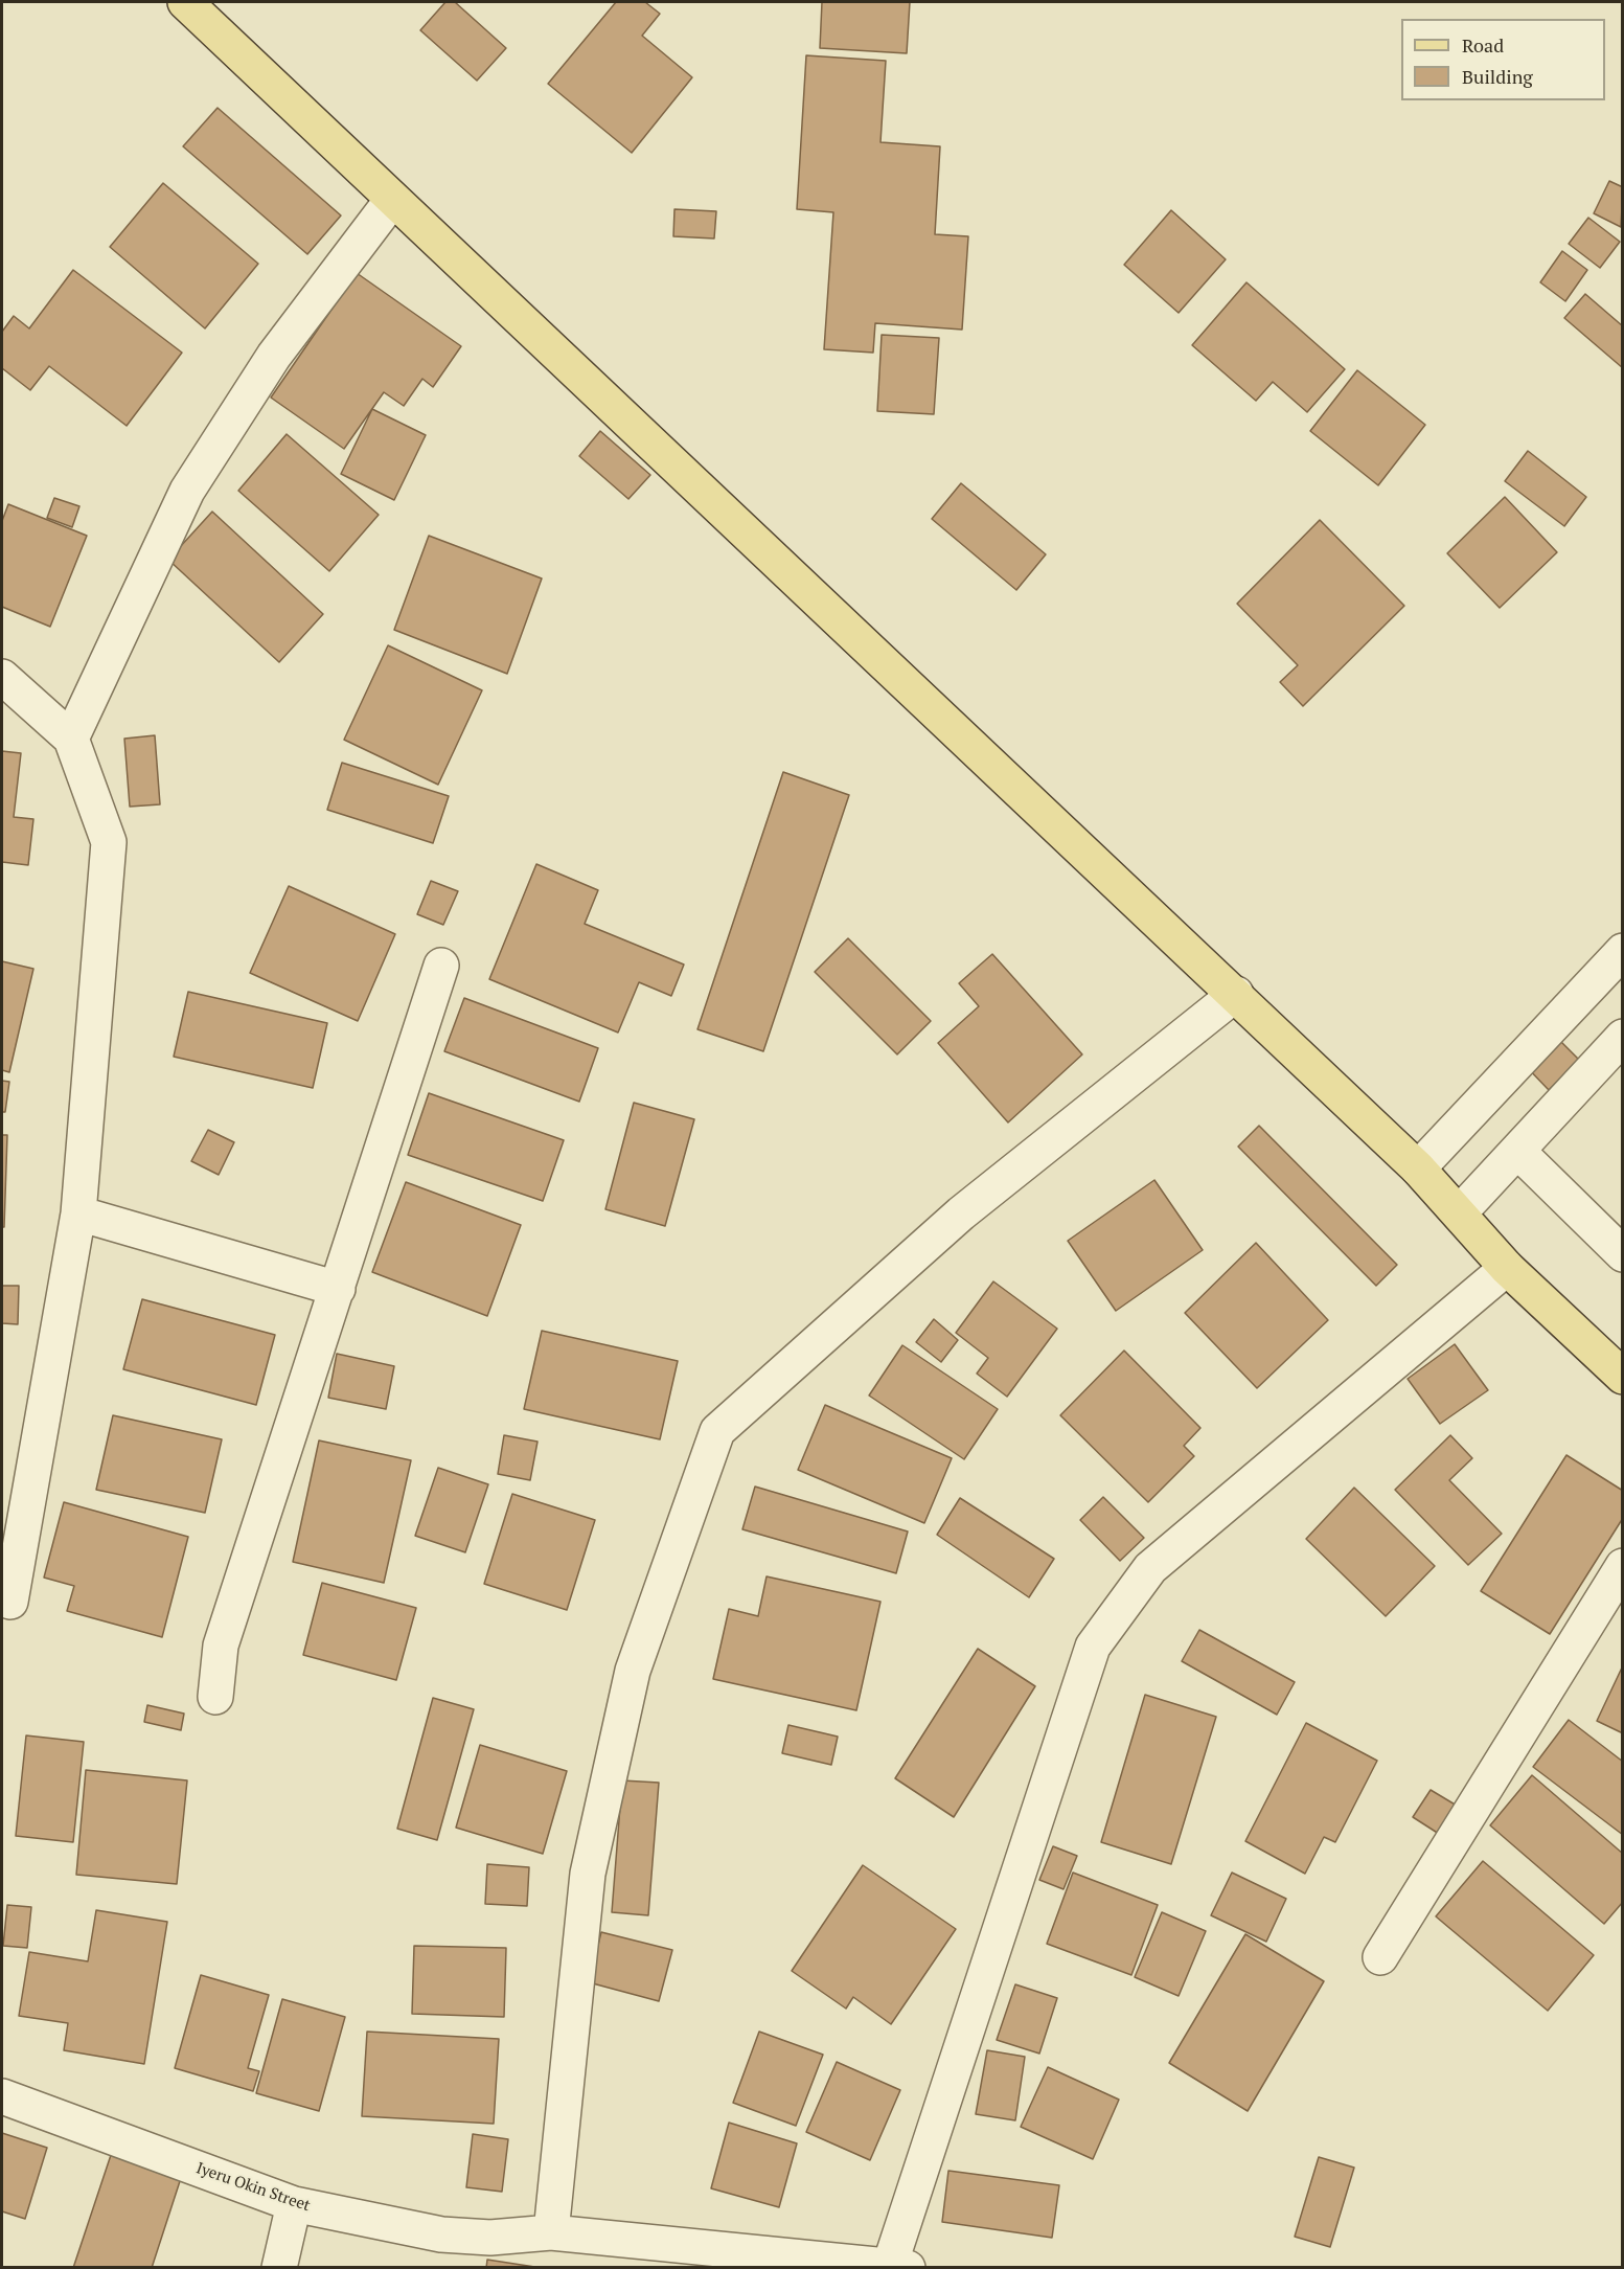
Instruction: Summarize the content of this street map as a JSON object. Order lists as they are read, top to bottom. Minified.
{"streets":{"street":["Iyeru Okin Street"]},"legend":["Road","Building"]}
